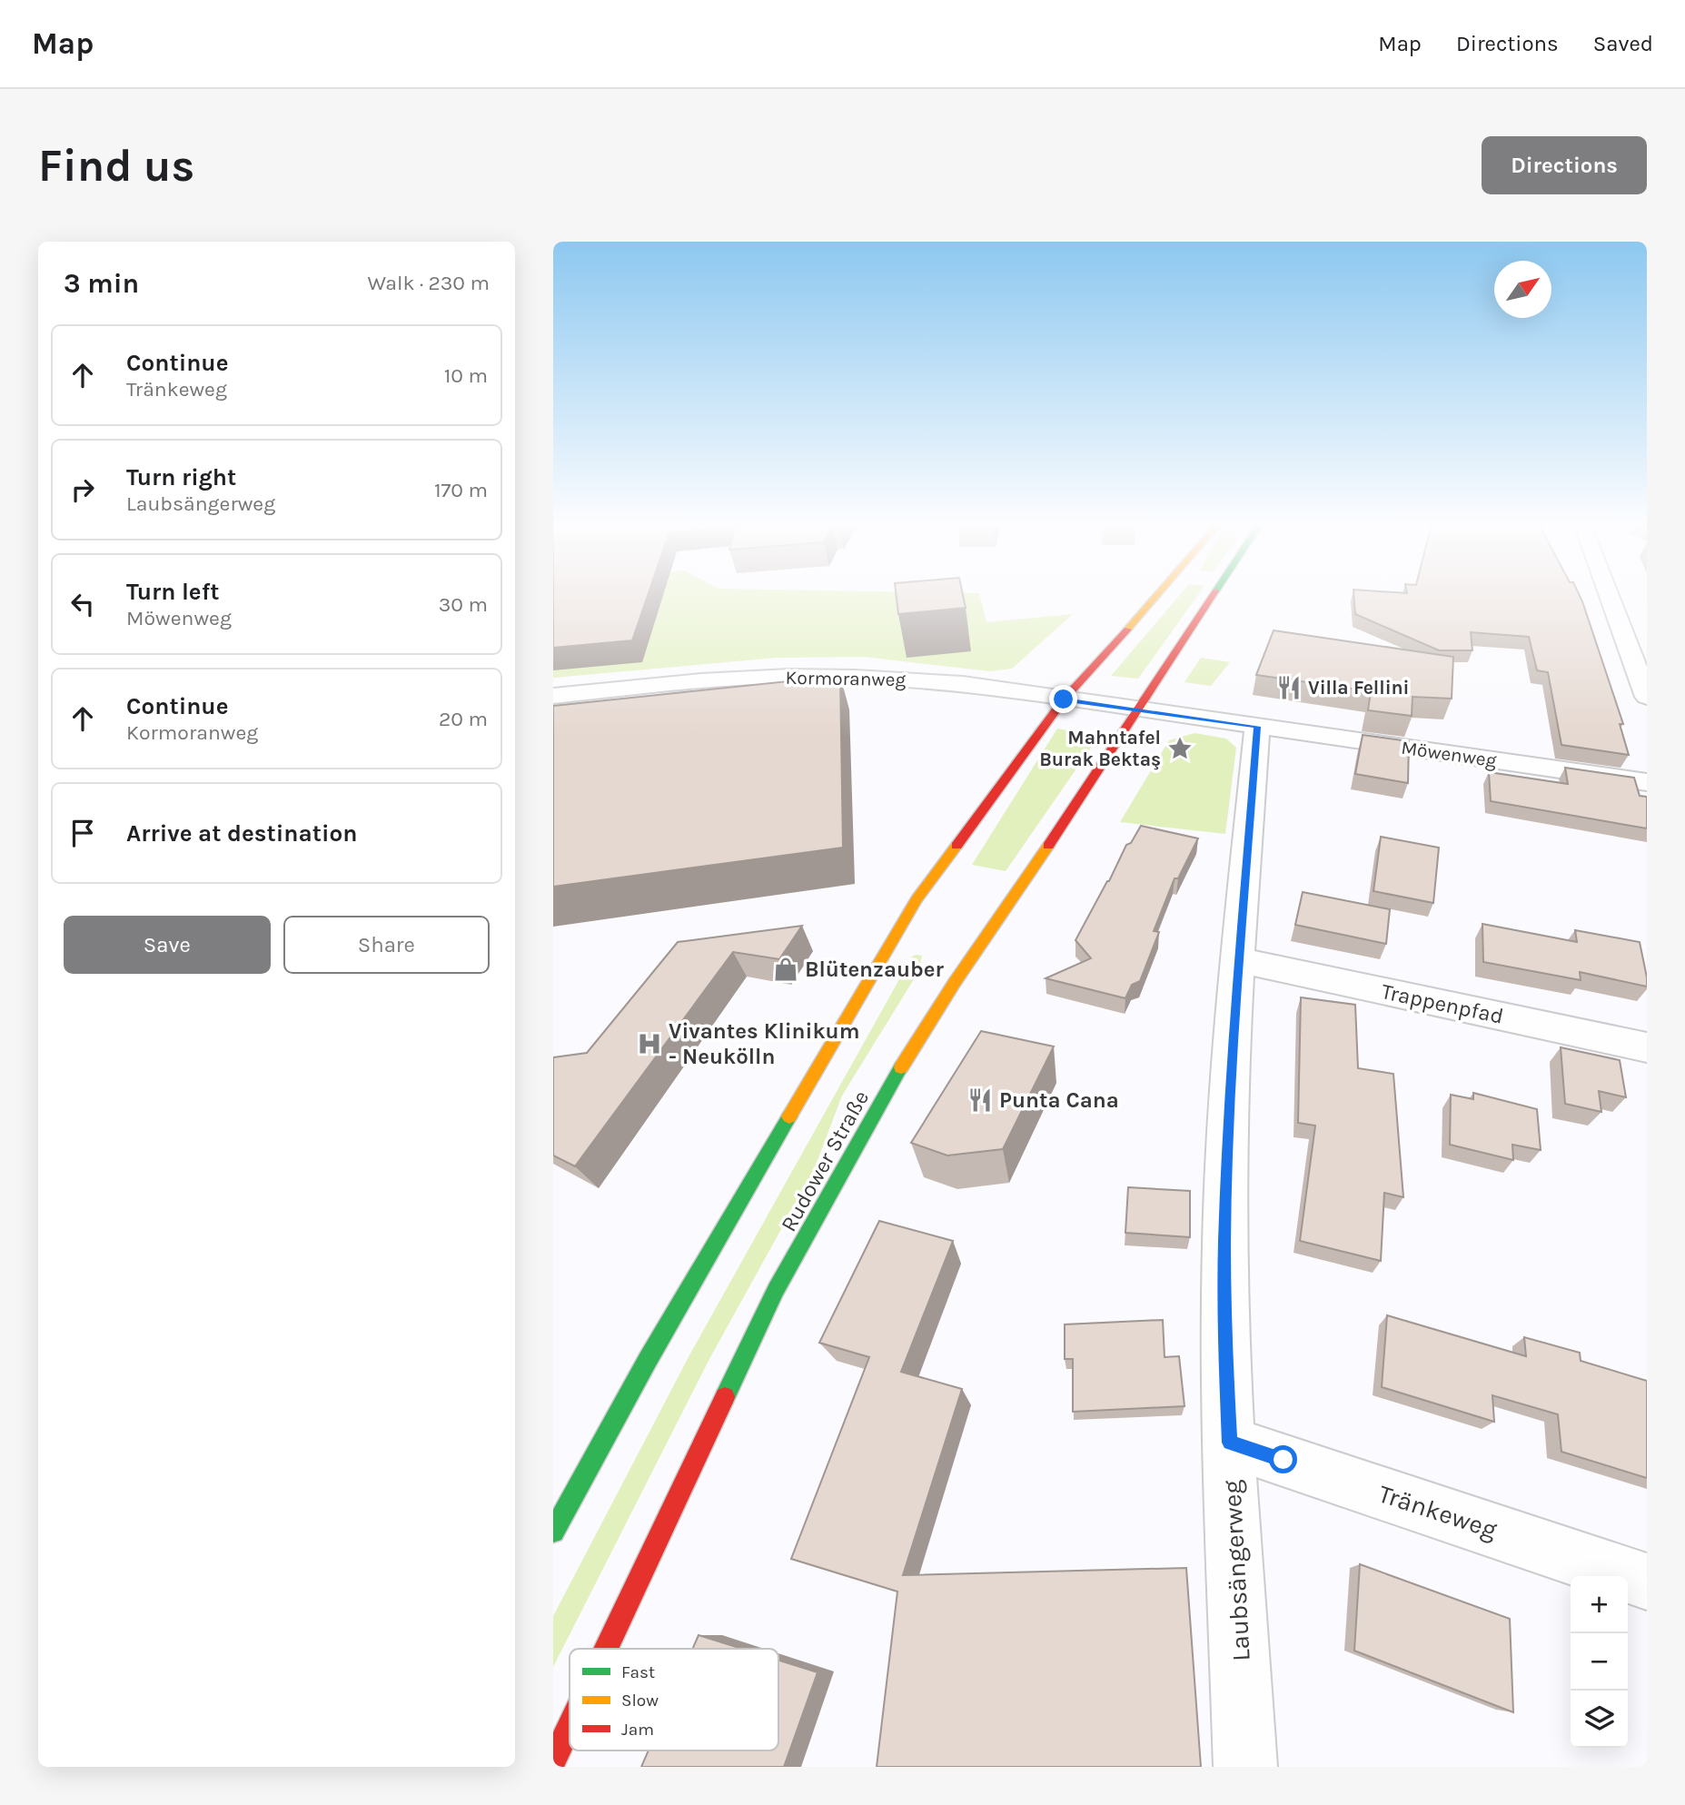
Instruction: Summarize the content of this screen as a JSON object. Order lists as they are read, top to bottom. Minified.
{"streets":{"main road":["Rudower Straße"],"street":["Kormoranweg","Möwenweg","Trappenpfad","Tränkeweg","Laubsängerweg"]},"crossings":[["Kormoranweg","Möwenweg"],["Kormoranweg","Rudower Straße"],["Möwenweg","Rudower Straße"],["Möwenweg","Laubsängerweg"],["Trappenpfad","Laubsängerweg"],["Tränkeweg","Laubsängerweg"]],"places":{"restaurant":["Villa Fellini","Punta Cana"],"place":["Mahntafel Burak Bektaş"],"shop":["Blütenzauber"],"hospital":["Vivantes Klinikum - Neukölln"]},"legend":["Fast","Slow","Jam"],"north":"top right","page":{"header":"Map","nav":["Map","Directions","Saved"],"buttons":["Directions",["Save","Share"]],"title":"Find us","heading":["3 min","Walk · 230 m"],"list":[["Continue","Tränkeweg","10 m"],["Turn right","Laubsängerweg","170 m"],["Turn left","Möwenweg","30 m"],["Continue","Kormoranweg","20 m"],"Arrive at destination"],"map_buttons":["+","−"]}}
